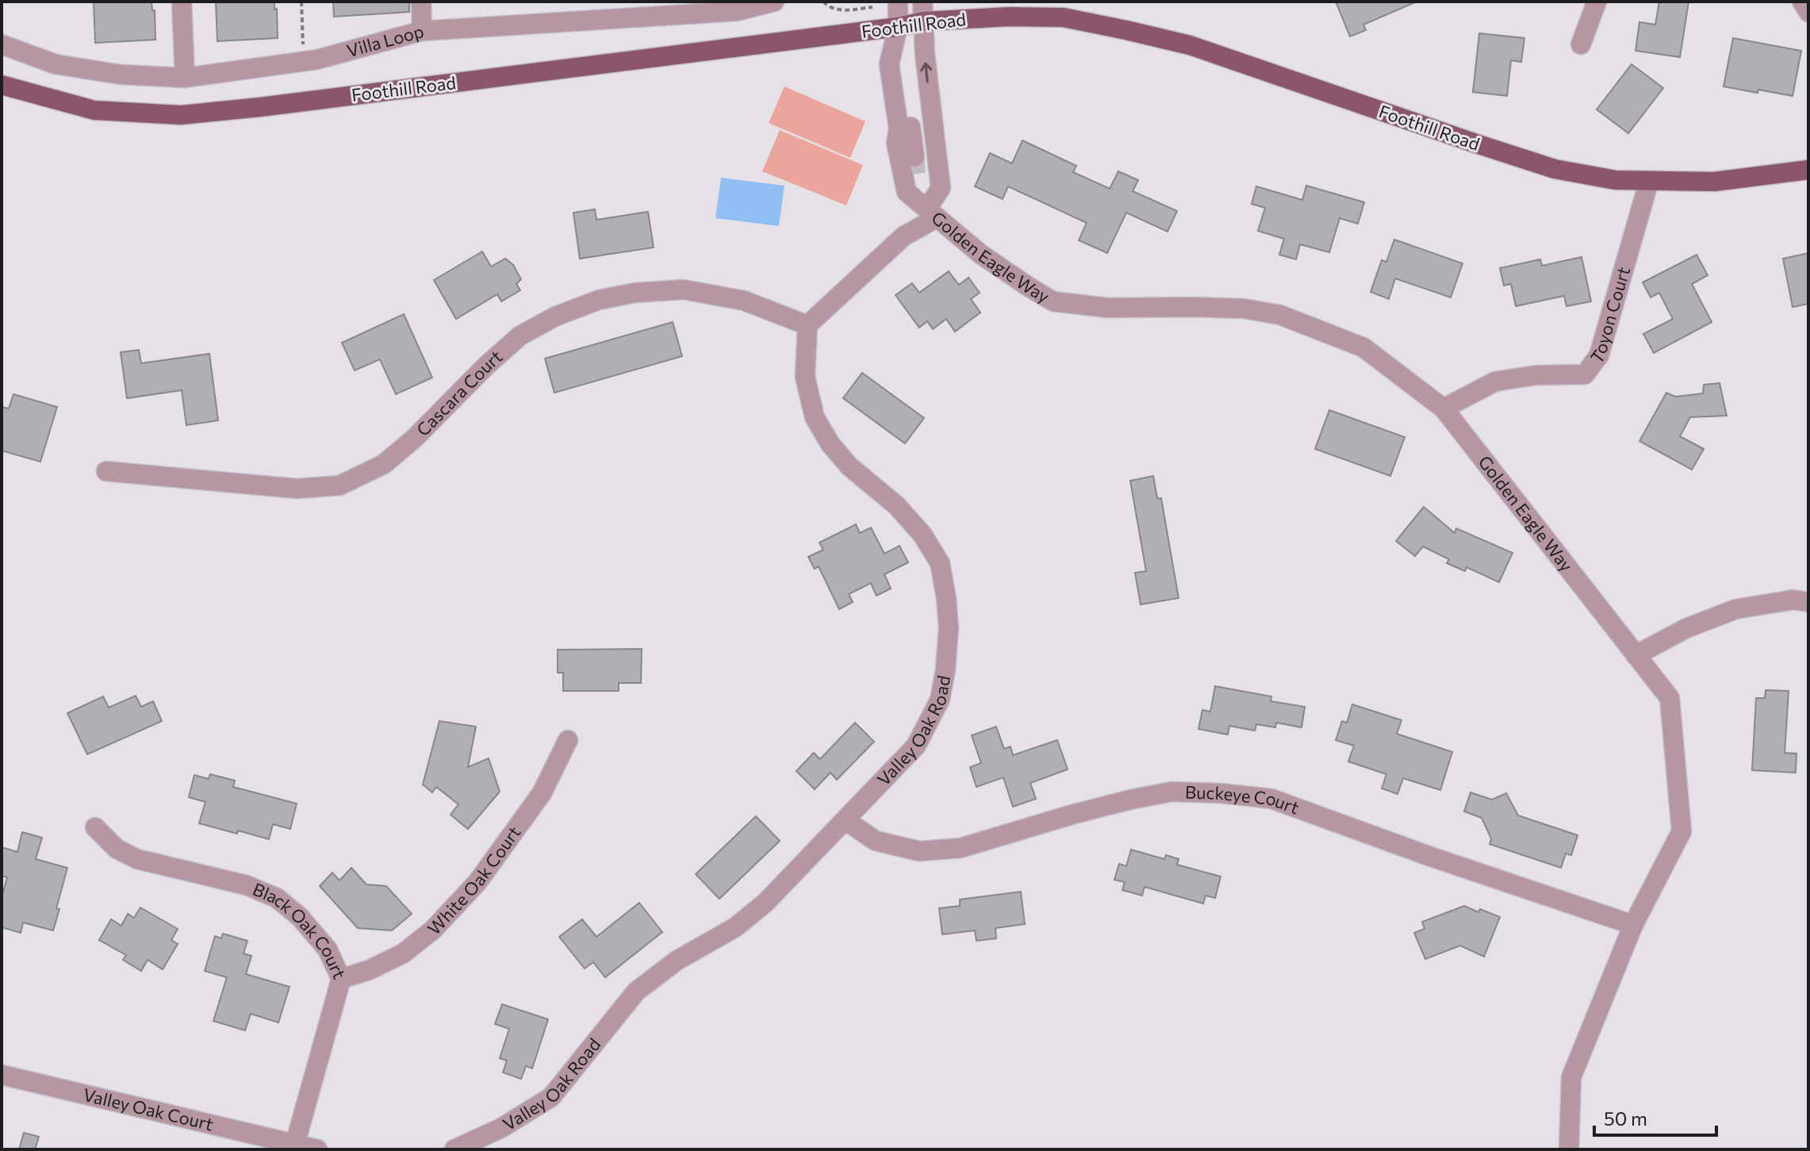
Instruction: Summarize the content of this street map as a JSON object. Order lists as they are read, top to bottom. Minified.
{"streets":{"main road":["Foothill Road"],"street":["Villa Loop","Golden Eagle Way","Toyon Court","Cascara Court","Valley Oak Road","Buckeye Court","White Oak Court","Black Oak Court","Valley Oak Court"]},"crossings":[["Foothill Road","Golden Eagle Way"],["Foothill Road","Toyon Court"],["Golden Eagle Way","Toyon Court"],["Golden Eagle Way","Buckeye Court"],["Cascara Court","Valley Oak Road"],["Valley Oak Road","Buckeye Court"],["White Oak Court","Black Oak Court"],["Black Oak Court","Valley Oak Court"]],"scale_bar":"50 m"}
